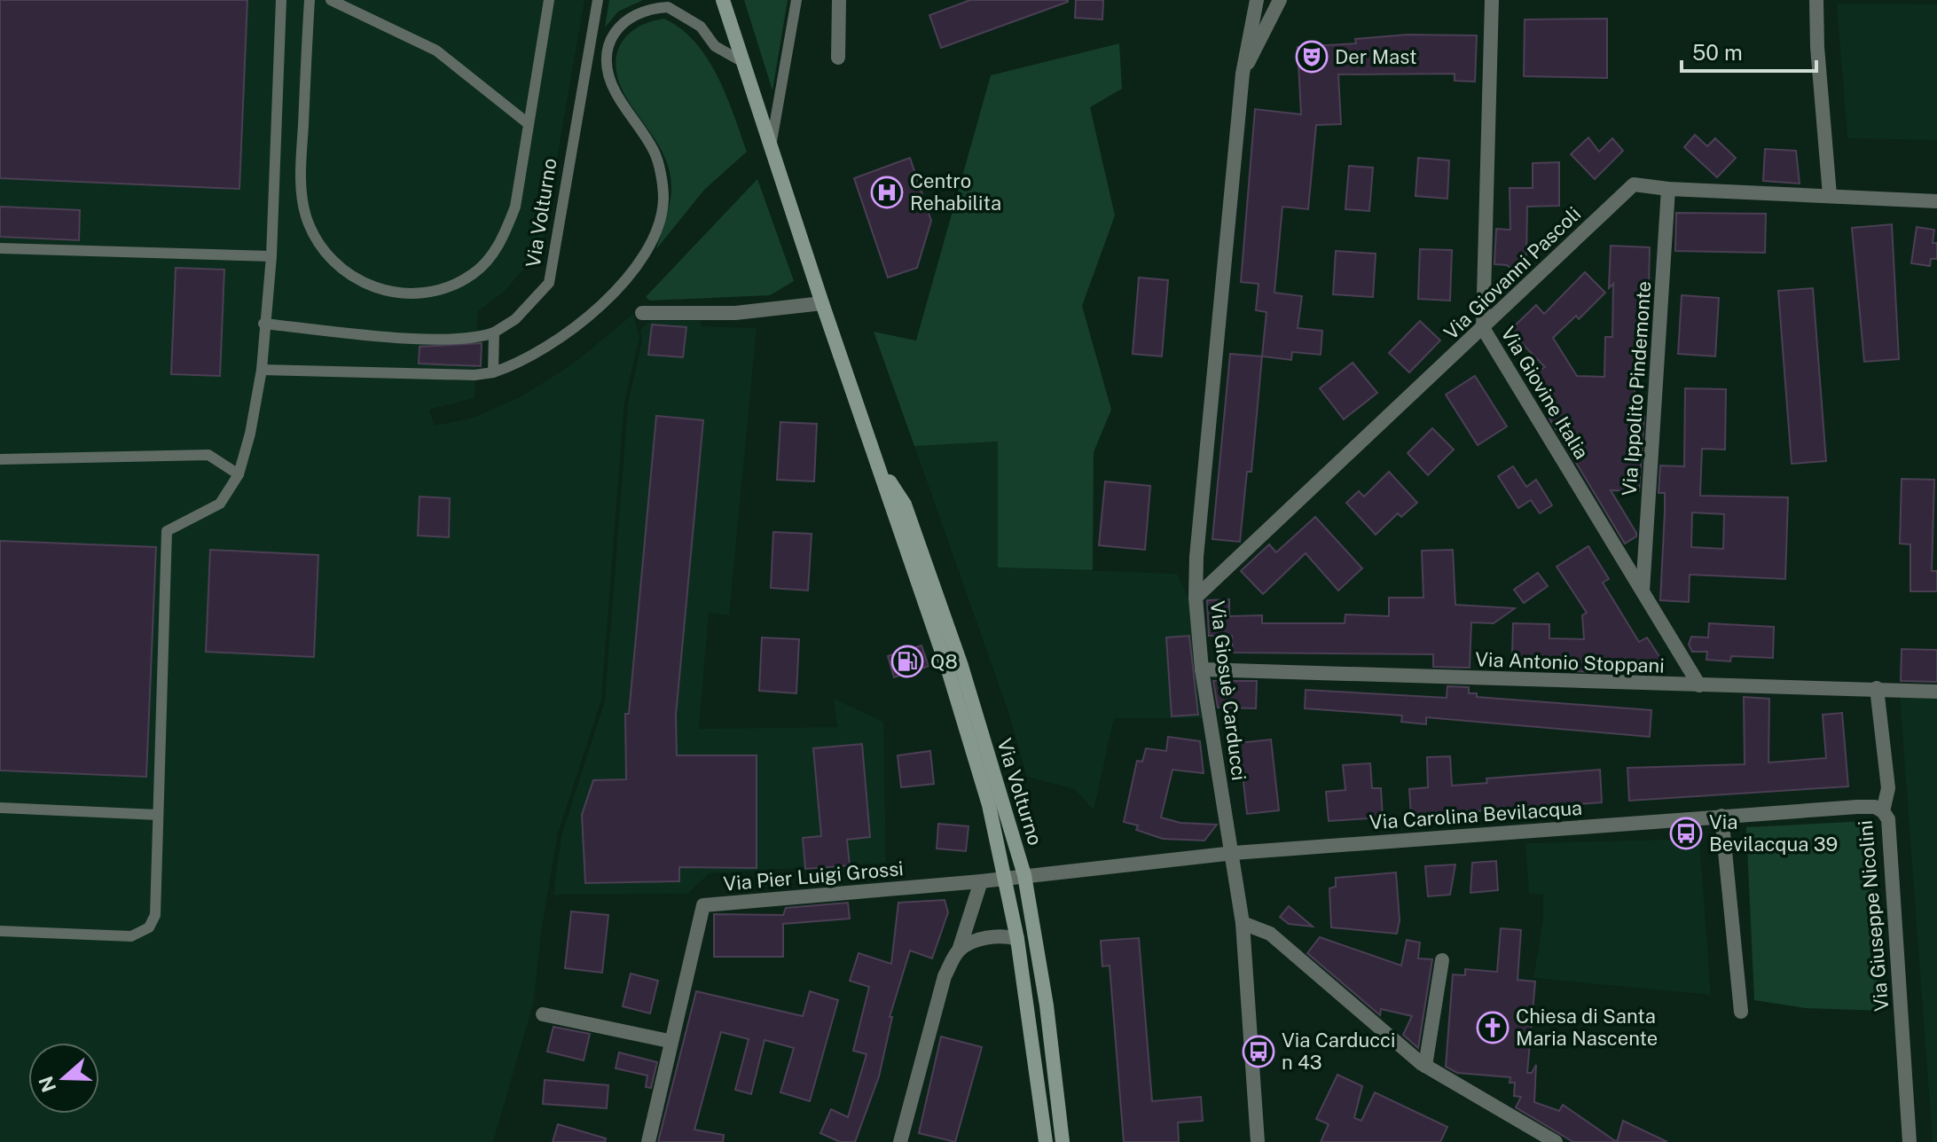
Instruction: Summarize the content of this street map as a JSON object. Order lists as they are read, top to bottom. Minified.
{"streets":{"street":["Via Volturno","Via Giovanni Pascoli","Via Ippolito Pindemonte","Via Giovine Italia","Via Antonio Stoppani","Via Giosuè Carducci","Via Carolina Bevilacqua","Via Pier Luigi Grossi","Via Giuseppe Nicolini"]},"crossings":[["Via Volturno","Via Carolina Bevilacqua"],["Via Volturno","Via Pier Luigi Grossi"],["Via Giovanni Pascoli","Via Ippolito Pindemonte"],["Via Giovanni Pascoli","Via Giovine Italia"],["Via Giovanni Pascoli","Via Giosuè Carducci"],["Via Ippolito Pindemonte","Via Giovine Italia"],["Via Giovine Italia","Via Antonio Stoppani"],["Via Antonio Stoppani","Via Giosuè Carducci"],["Via Antonio Stoppani","Via Giuseppe Nicolini"],["Via Giosuè Carducci","Via Carolina Bevilacqua"],["Via Carolina Bevilacqua","Via Pier Luigi Grossi"],["Via Carolina Bevilacqua","Via Giuseppe Nicolini"]],"places":{"theatre":["Der Mast"],"hospital":["Centro Rehabilita"],"fuel station":["Q8"],"bus stop":["Via Bevilacqua 39","Via Carducci n 43"],"church":["Chiesa di Santa Maria Nascente"]},"scale_bar":"50 m","north":"left"}
